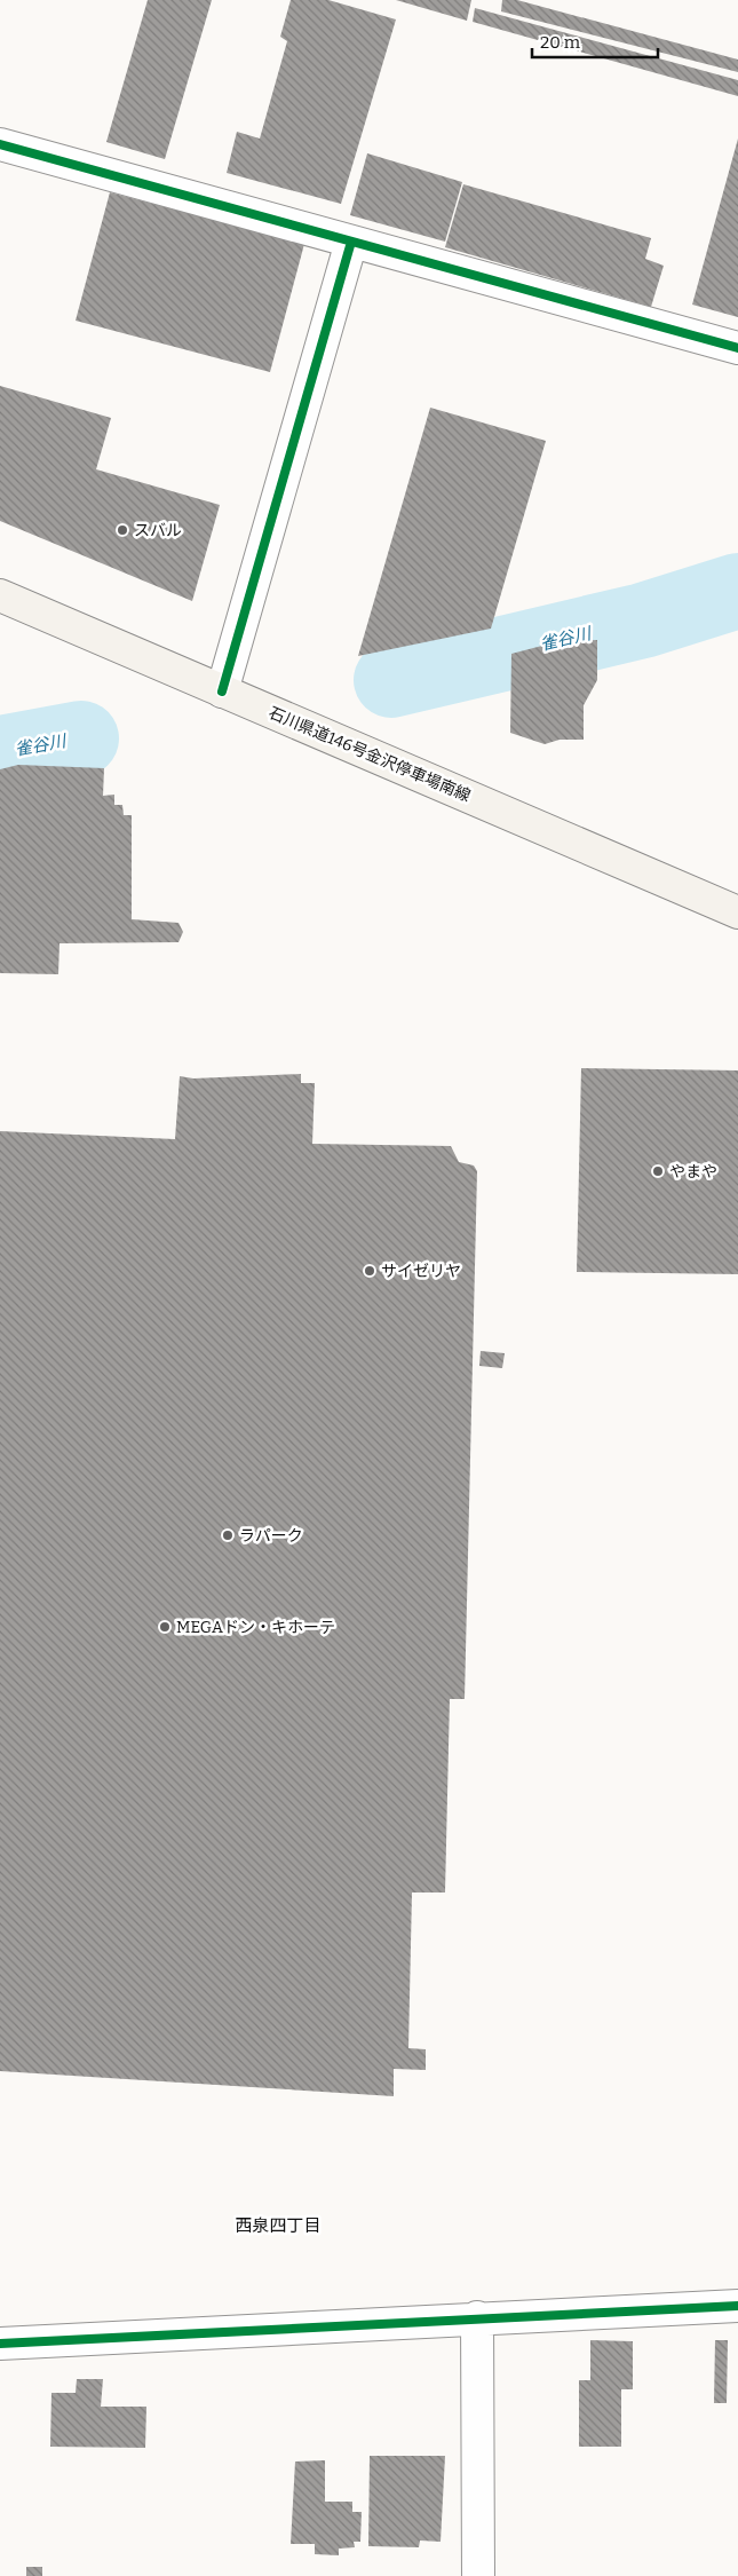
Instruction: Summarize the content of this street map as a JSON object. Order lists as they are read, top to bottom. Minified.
{"streets":{"main road":["石川県道146号金沢停車場南線"]},"districts":["西泉四丁目"],"water":["雀谷川"],"places":["スバル","やまや","サイゼリヤ","ラパーク","MEGAドン・キホーテ"],"scale_bar":"20 m"}
